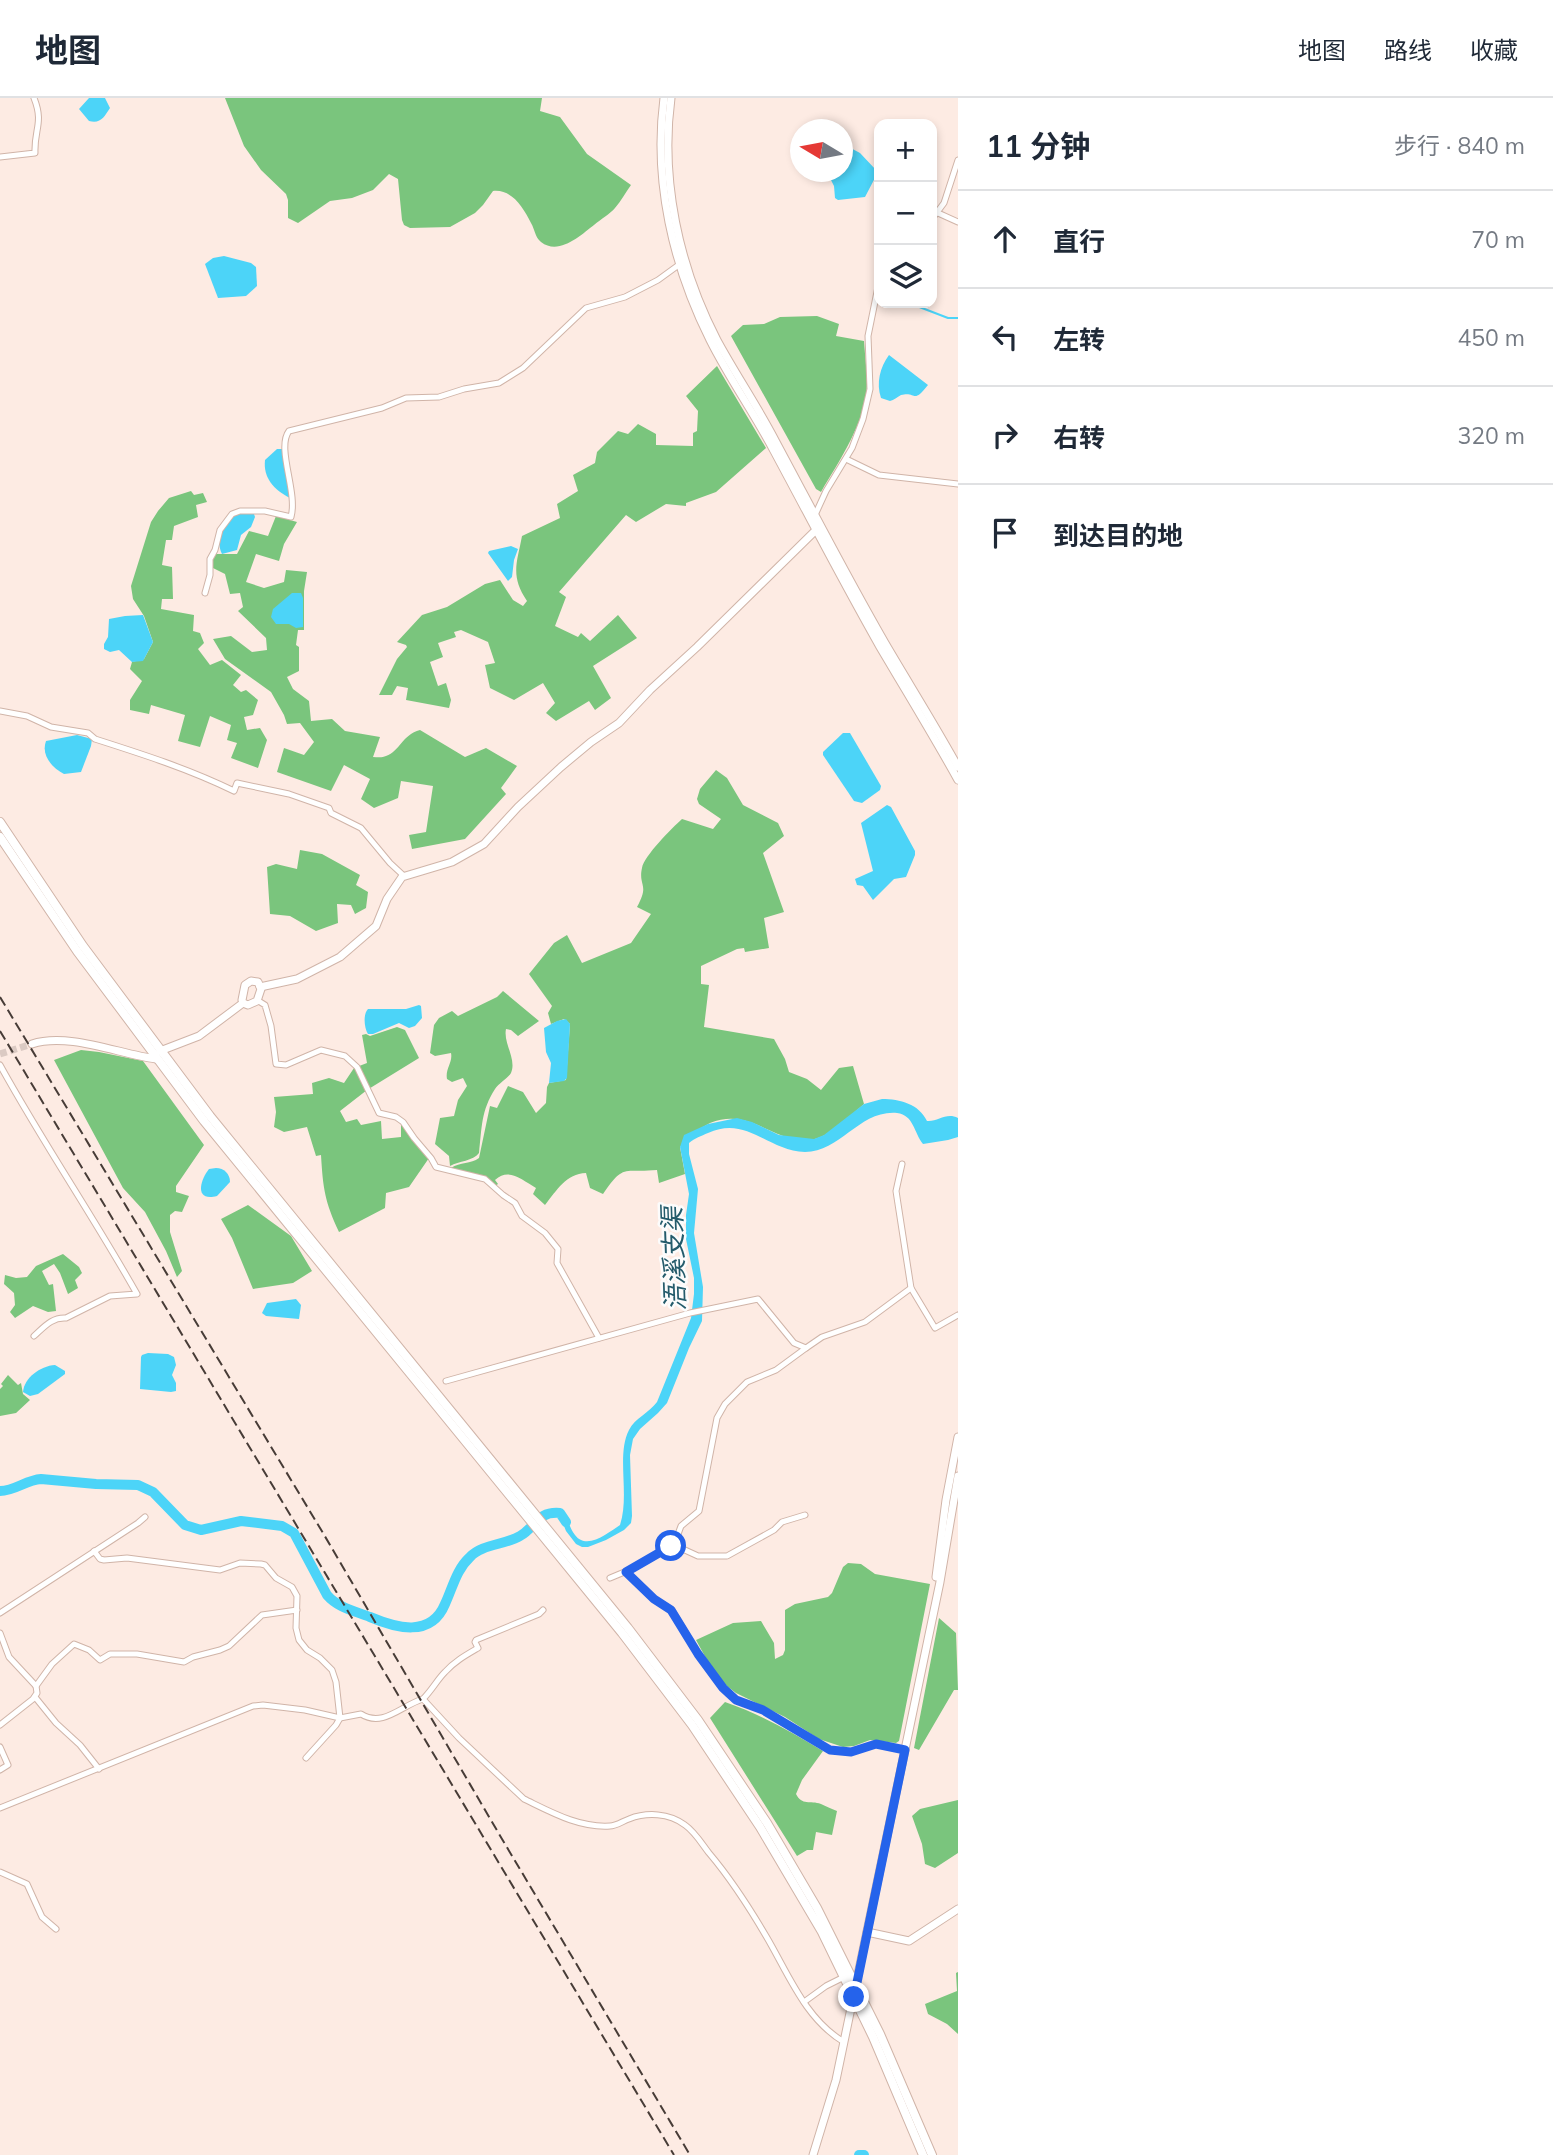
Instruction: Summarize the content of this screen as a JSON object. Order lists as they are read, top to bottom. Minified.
{"water":["浯溪支渠"],"north":"left","page":{"header":"地图","nav":["地图","路线","收藏"],"heading":["11 分钟","步行 · 840 m"],"map_buttons":["+","−"],"list":[["直行","70 m"],["左转","450 m"],["右转","320 m"],"到达目的地"]}}
